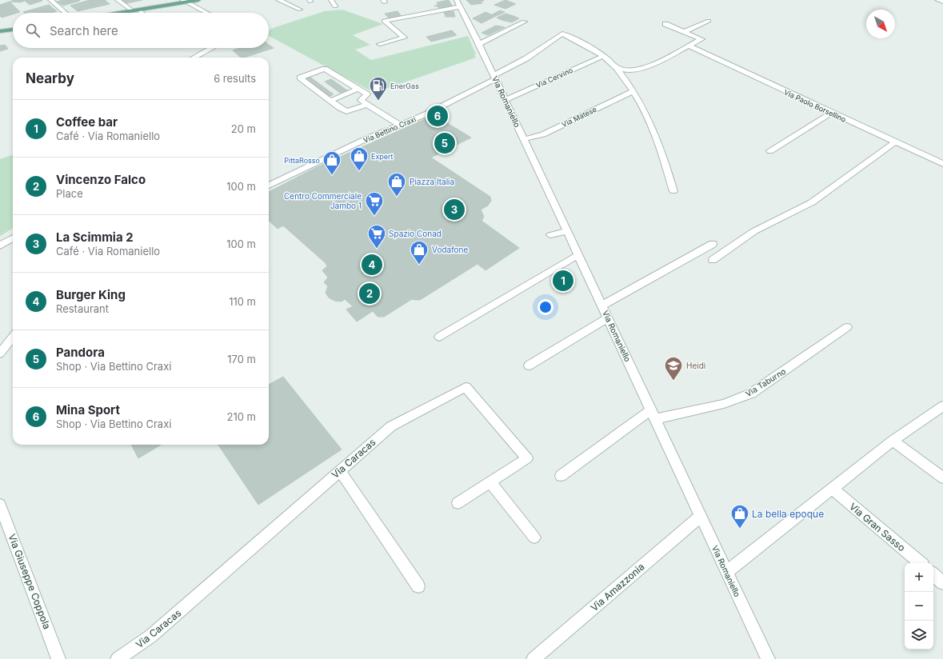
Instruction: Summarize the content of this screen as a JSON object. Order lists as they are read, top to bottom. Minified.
{"streets":{"street":["Via Cervino","Via Romaniello","Via Paolo Borsellino","Via Matese","Via Bettino Craxi","Via Taburno","Via Caracas","Via Gran Sasso","Via Giuseppe Coppola","Via Amazzonia"]},"crossings":[["Via Cervino","Via Romaniello"],["Via Cervino","Via Bettino Craxi"],["Via Romaniello","Via Matese"],["Via Romaniello","Via Bettino Craxi"],["Via Romaniello","Via Taburno"],["Via Romaniello","Via Amazzonia"]],"places":{"fuel station":["EnerGas"],"shop":["Expert","PittaRosso","Piazza Italia","Vodafone","La bella epoque"],"supermarket":["Centro Commerciale Jambo 1","Spazio Conad"],"school or university":["Heidi"]},"north":"bottom right","page":{"search":"Search here","heading":["Nearby","6 results"],"list":[{"mark":"1","name":"Coffee bar","note":"Café · Via Romaniello","value":"20 m"},{"mark":"2","name":"Vincenzo Falco","note":"Place","value":"100 m"},{"mark":"3","name":"La Scimmia 2","note":"Café · Via Romaniello","value":"100 m"},{"mark":"4","name":"Burger King","note":"Restaurant","value":"110 m"},{"mark":"5","name":"Pandora","note":"Shop · Via Bettino Craxi","value":"170 m"},{"mark":"6","name":"Mina Sport","note":"Shop · Via Bettino Craxi","value":"210 m"}],"pins":["6","5","3","4","1","2"],"map_buttons":["+","−"]}}
